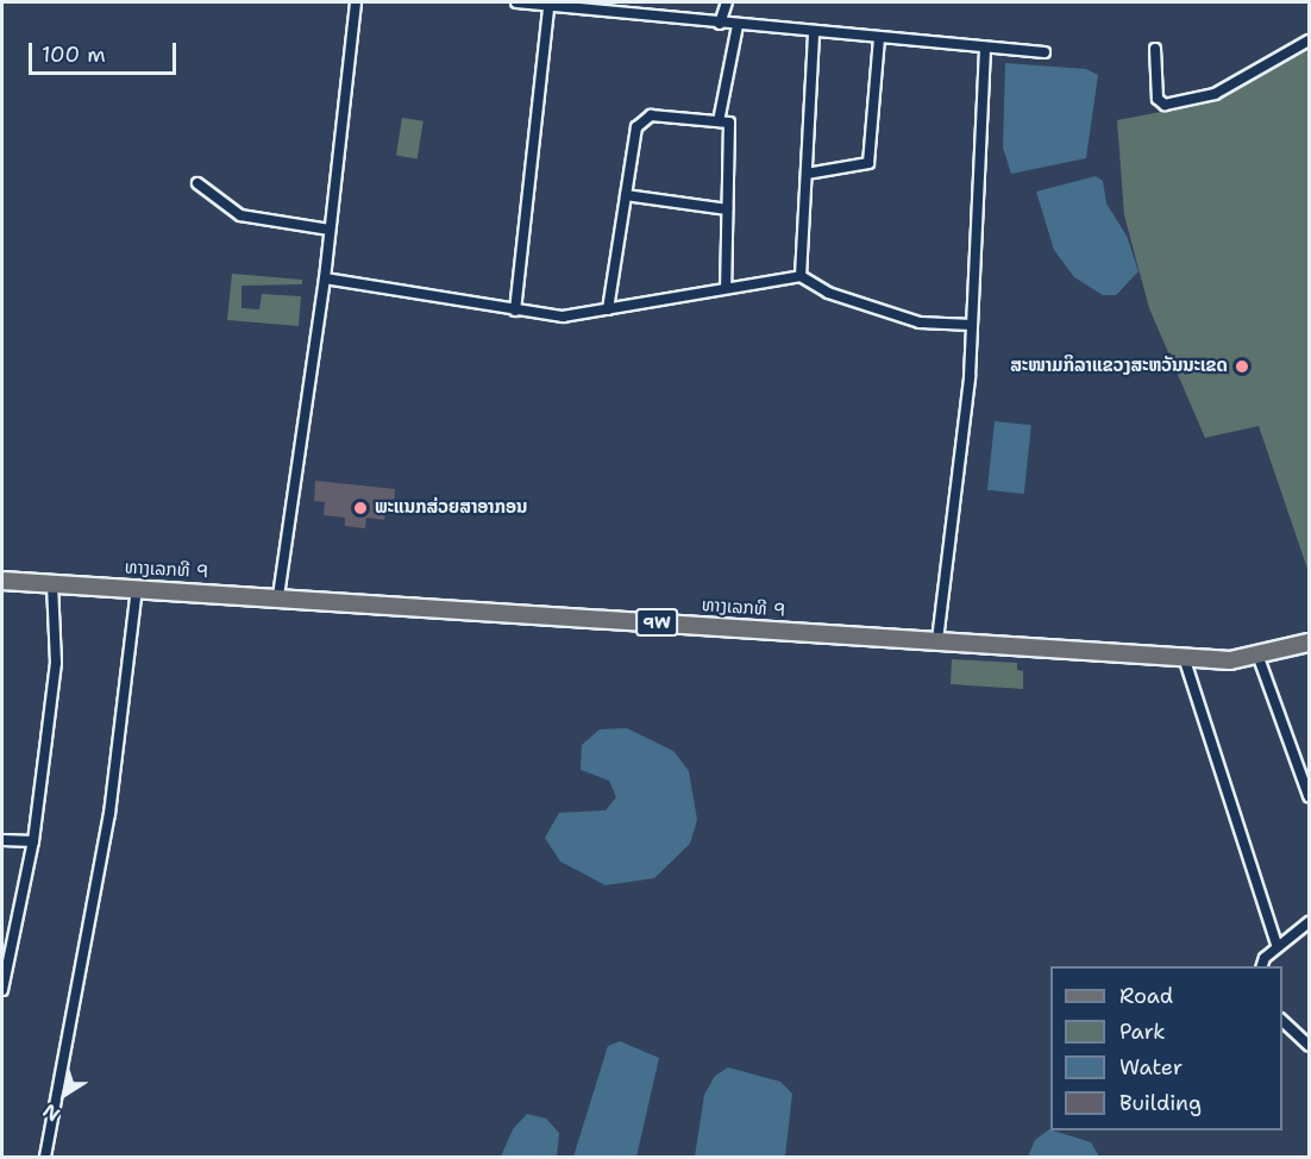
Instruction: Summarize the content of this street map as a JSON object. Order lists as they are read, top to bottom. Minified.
{"streets":{"main road":["ທາງເລກທີ 9","9W"]},"places":["ສະໜາມກິລາແຂວງສະຫວັນນະເຂດ","ພະແນກສ່ວຍສາອາກອນ"],"legend":["Road","Park","Water","Building"],"scale_bar":"100 m","north":"bottom left"}
